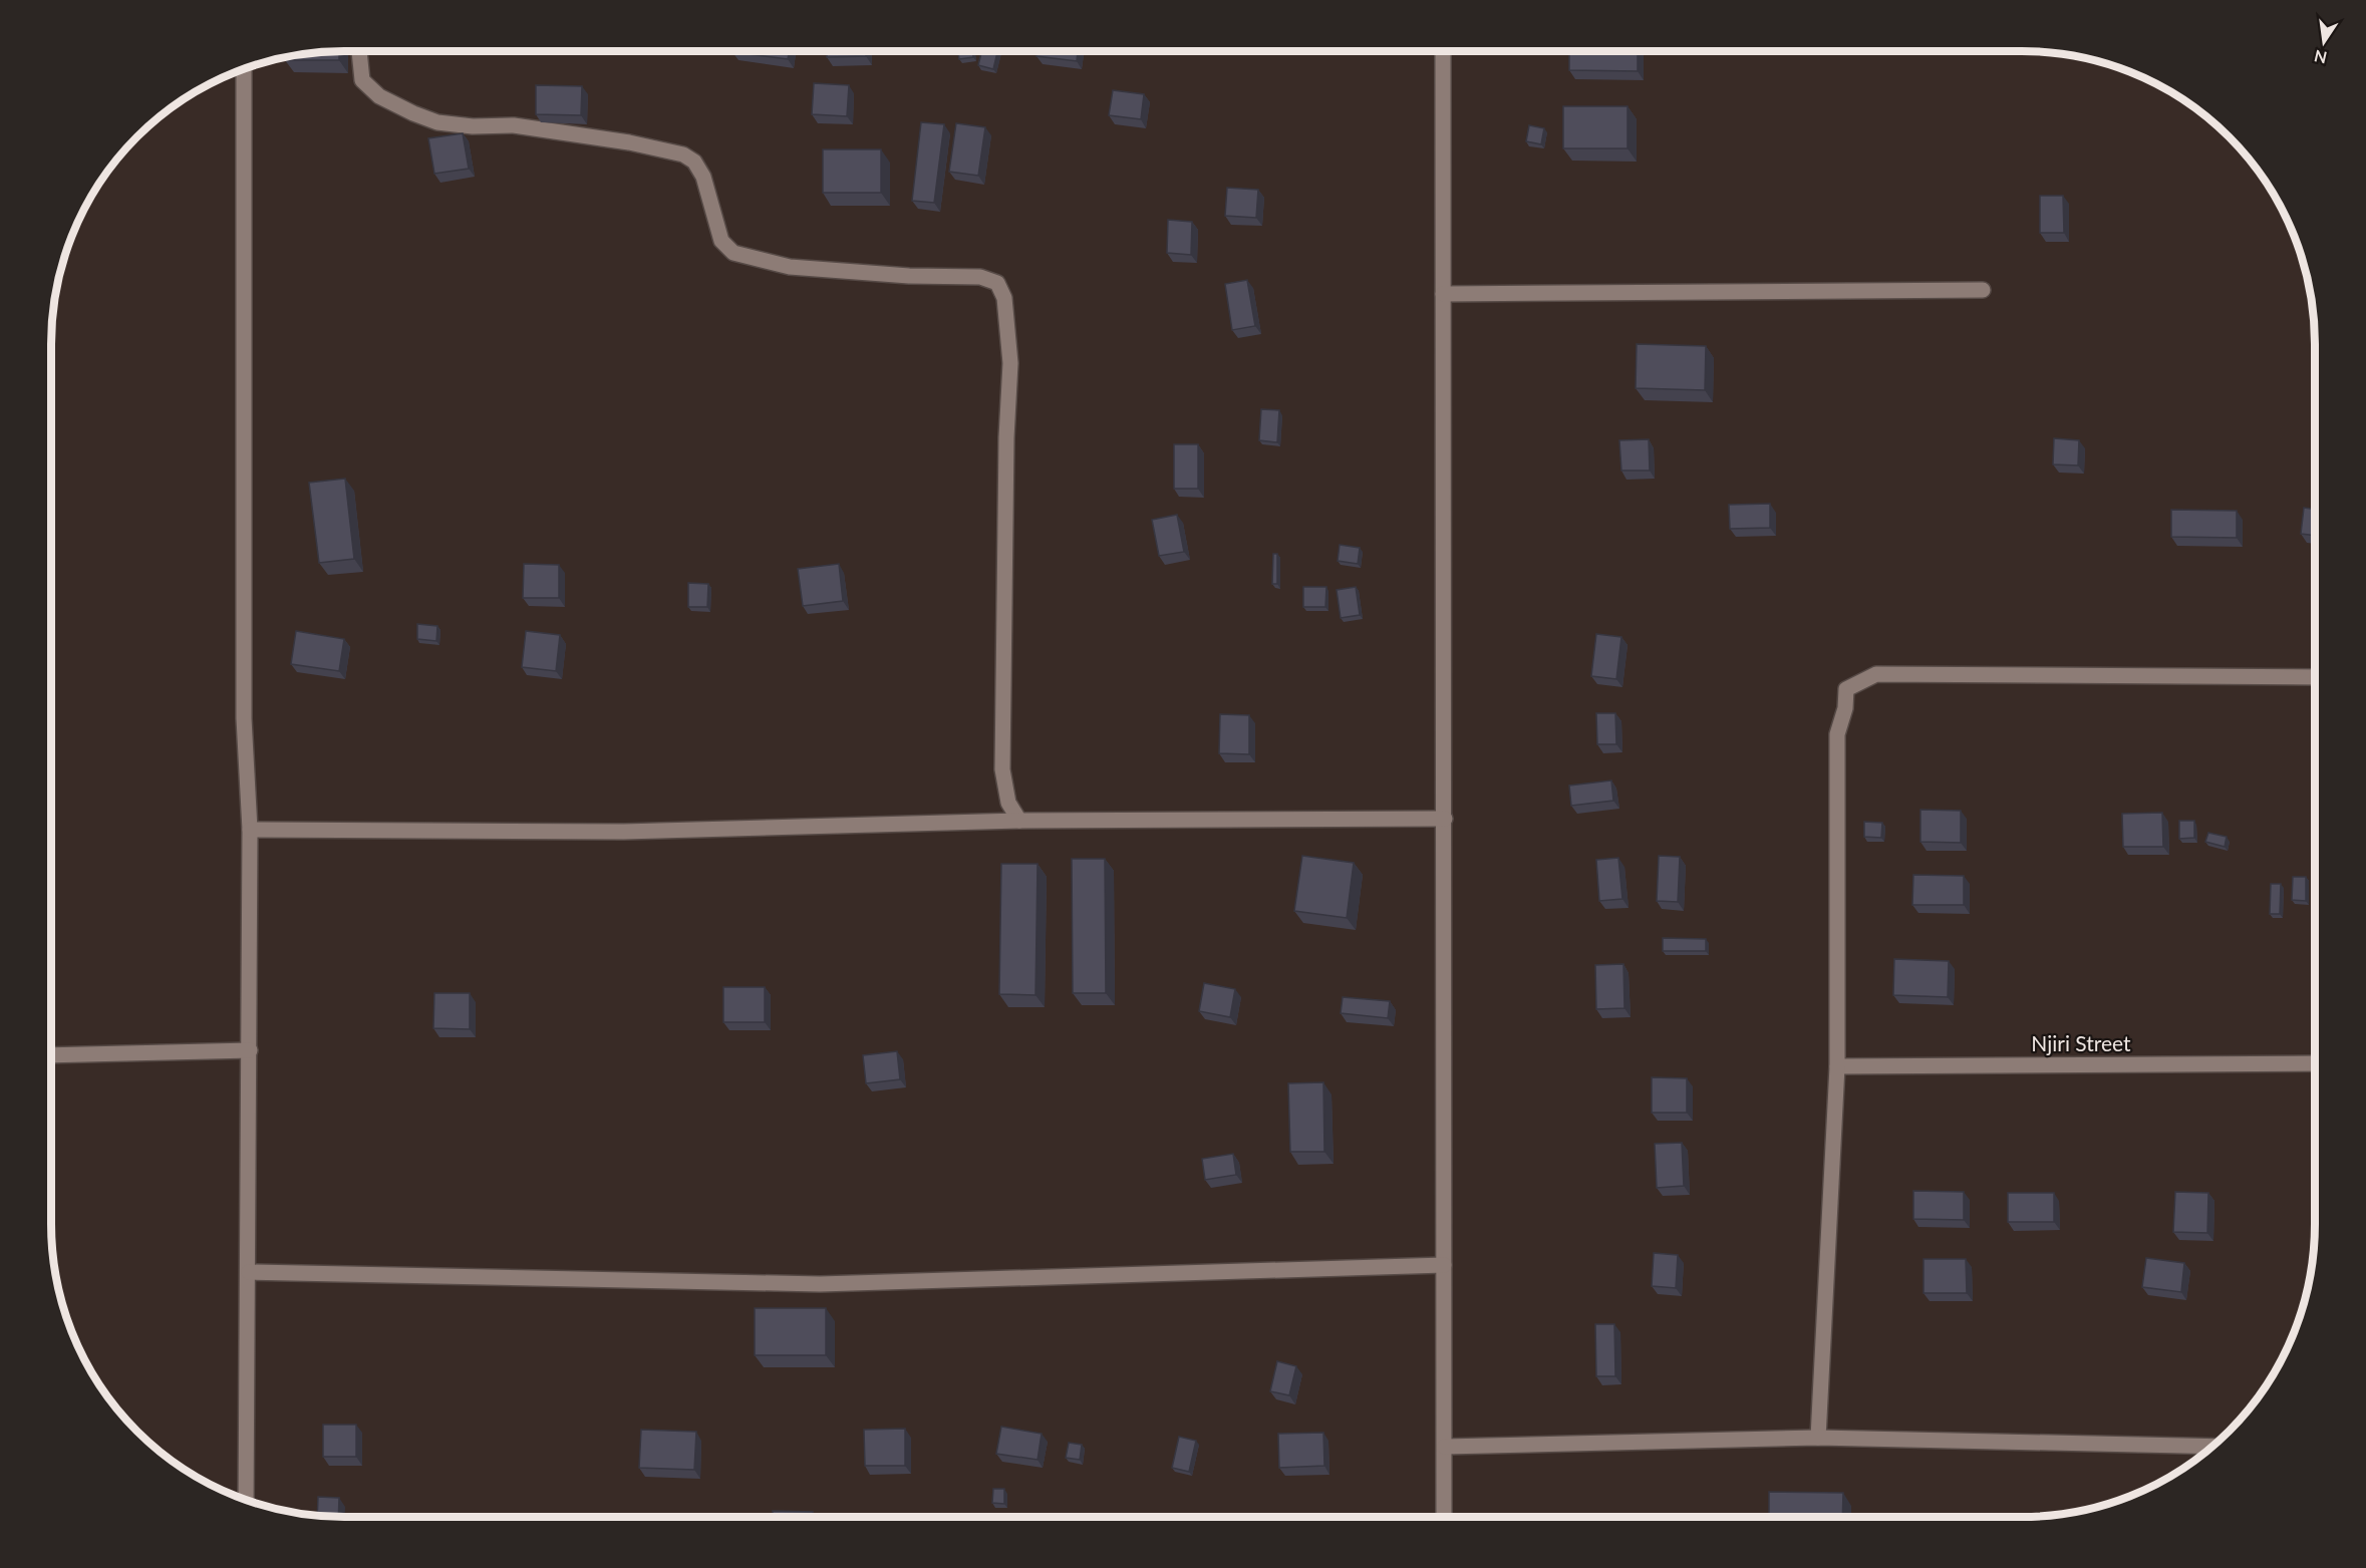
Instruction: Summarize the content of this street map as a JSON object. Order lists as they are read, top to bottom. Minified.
{"streets":{"street":["Njiri Street"]},"north":"bottom"}
